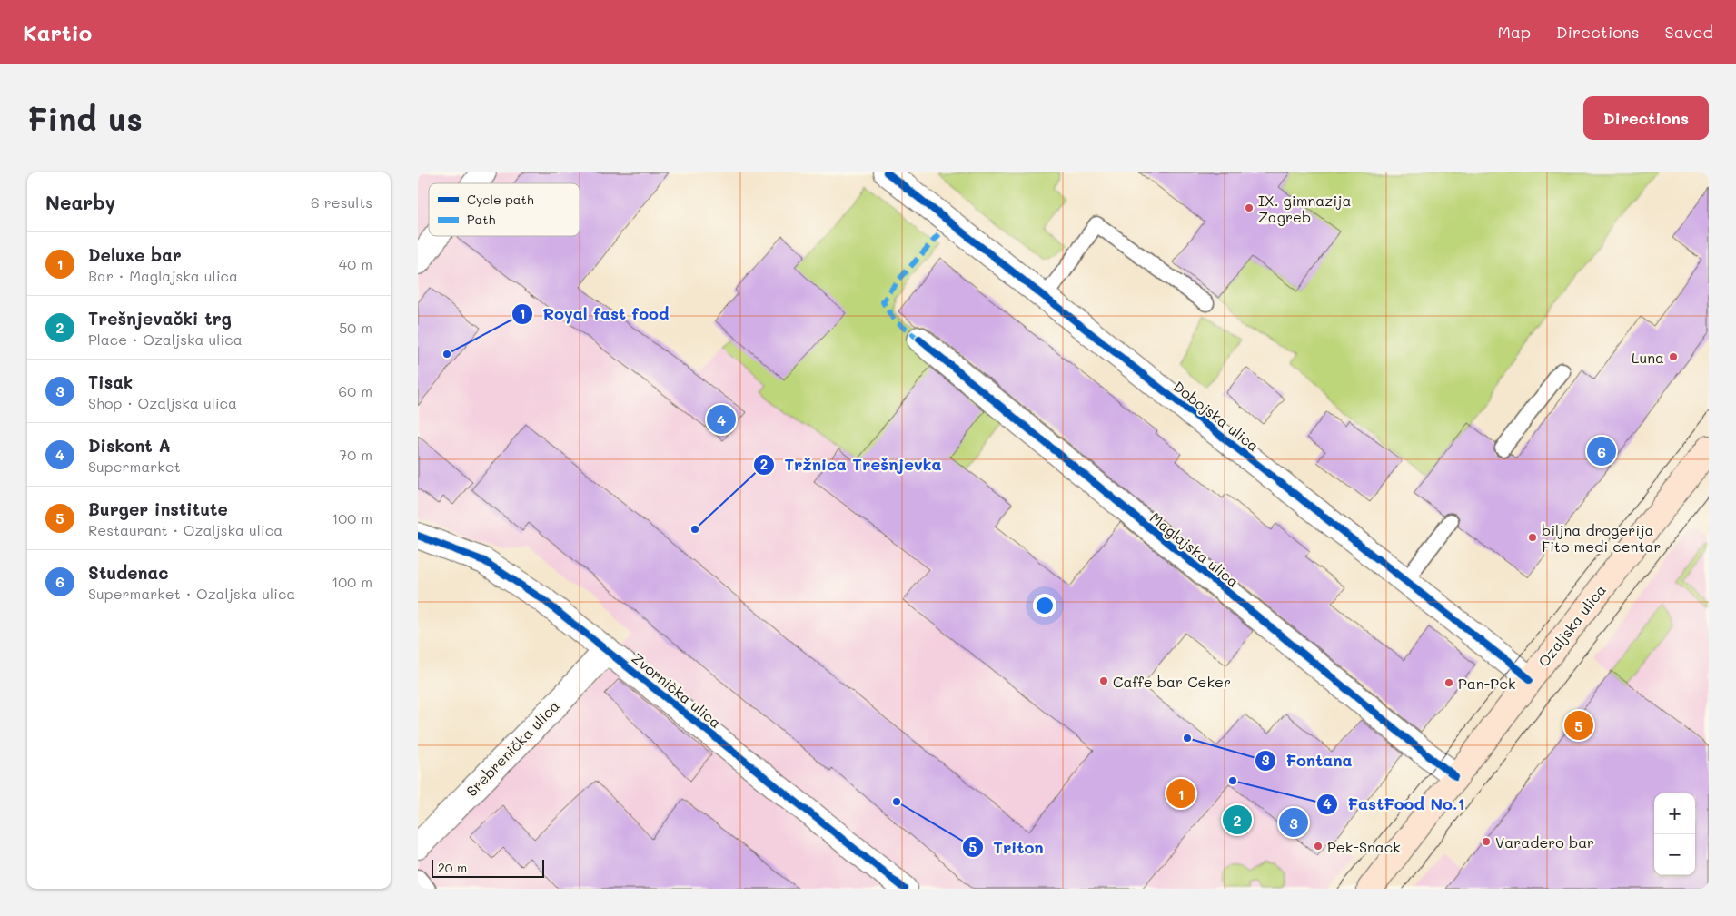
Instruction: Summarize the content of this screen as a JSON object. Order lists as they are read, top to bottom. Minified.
{"streets":{"main road":["Ozaljska ulica"],"street":["Dobojska ulica","Maglajska ulica","Zvornička ulica","Srebrenička ulica"]},"crossings":[["Dobojska ulica","Ozaljska ulica"],["Maglajska ulica","Ozaljska ulica"],["Zvornička ulica","Srebrenička ulica"]],"places":["IX. gimnazija Zagreb","Royal fast food","Luna","Tržnica Trešnjevka","biljna drogerija Fito medi centar","Caffe bar Ceker","Pan-Pek","Fontana","FastFood No.1","Triton","Varadero bar","Pek-Snack"],"legend":["Cycle path","Path"],"scale_bar":"20 m","page":{"header":"Kartio","nav":["Map","Directions","Saved"],"buttons":"Directions","title":"Find us","heading":["Nearby","6 results"],"list":[{"mark":"1","name":"Deluxe bar","note":"Bar · Maglajska ulica","value":"40 m"},{"mark":"2","name":"Trešnjevački trg","note":"Place · Ozaljska ulica","value":"50 m"},{"mark":"3","name":"Tisak","note":"Shop · Ozaljska ulica","value":"60 m"},{"mark":"4","name":"Diskont A","note":"Supermarket","value":"70 m"},{"mark":"5","name":"Burger institute","note":"Restaurant · Ozaljska ulica","value":"100 m"},{"mark":"6","name":"Studenac","note":"Supermarket · Ozaljska ulica","value":"100 m"}],"pins":["4","6","5","1","2","3"],"map_buttons":["+","−"],"scale":"20 m"}}
